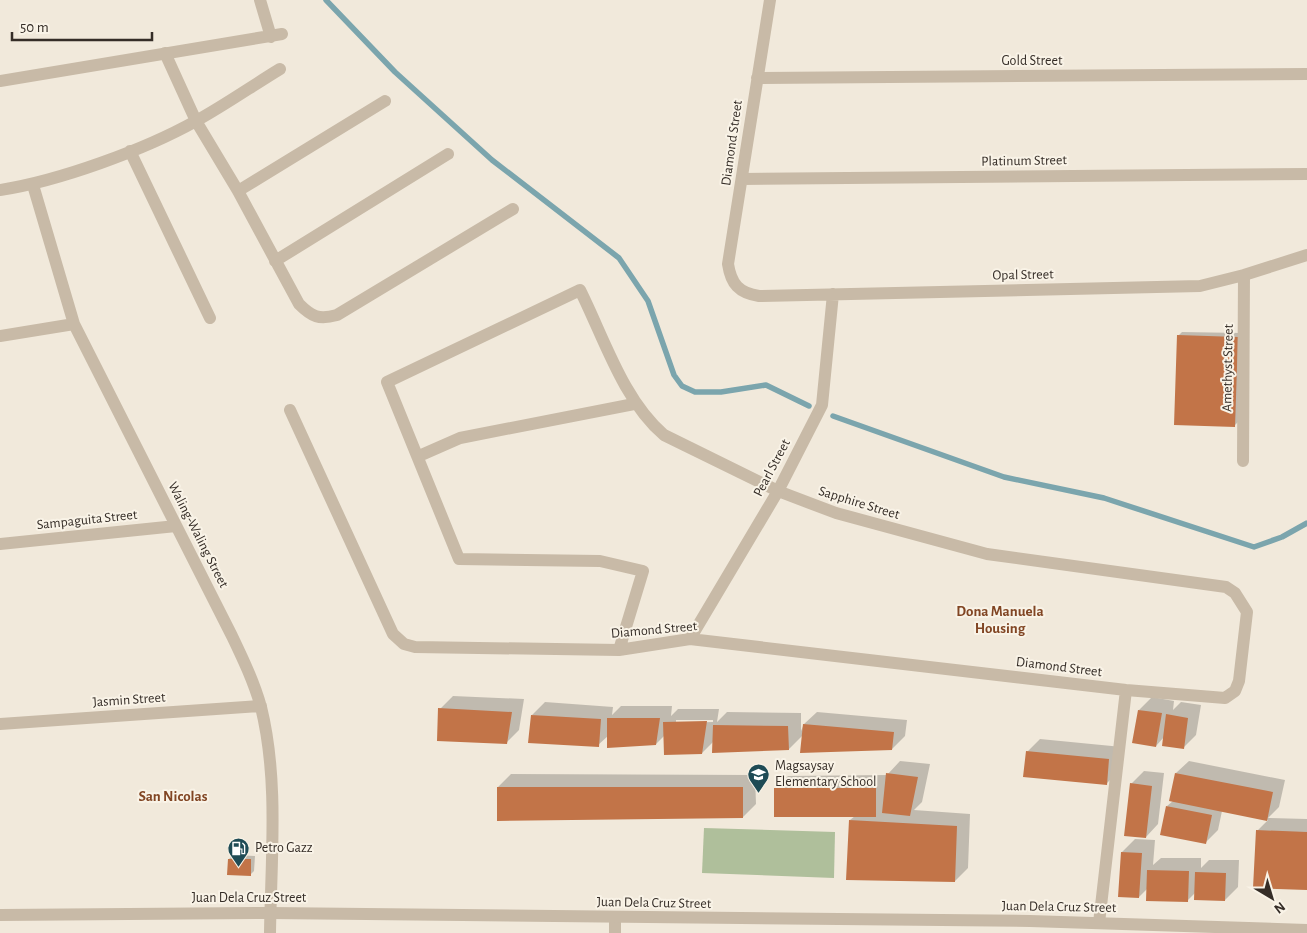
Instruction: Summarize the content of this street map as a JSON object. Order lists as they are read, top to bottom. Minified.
{"streets":{"street":["Gold Street","Diamond Street","Platinum Street","Opal Street","Amethyst Street","Pearl Street","Sapphire Street","Sampaguita Street","Waling-Waling Street","Jasmin Street","Juan Dela Cruz Street"]},"crossings":[["Gold Street","Diamond Street"],["Diamond Street","Platinum Street"],["Diamond Street","Opal Street"],["Diamond Street","Pearl Street"],["Diamond Street","Sapphire Street"],["Opal Street","Amethyst Street"],["Opal Street","Pearl Street"],["Pearl Street","Sapphire Street"],["Sampaguita Street","Waling-Waling Street"],["Waling-Waling Street","Jasmin Street"],["Waling-Waling Street","Juan Dela Cruz Street"]],"districts":["Dona Manuela Housing","San Nicolas"],"places":{"school or university":["Magsaysay Elementary School"],"fuel station":["Petro Gazz"]},"scale_bar":"50 m","north":"bottom right"}
